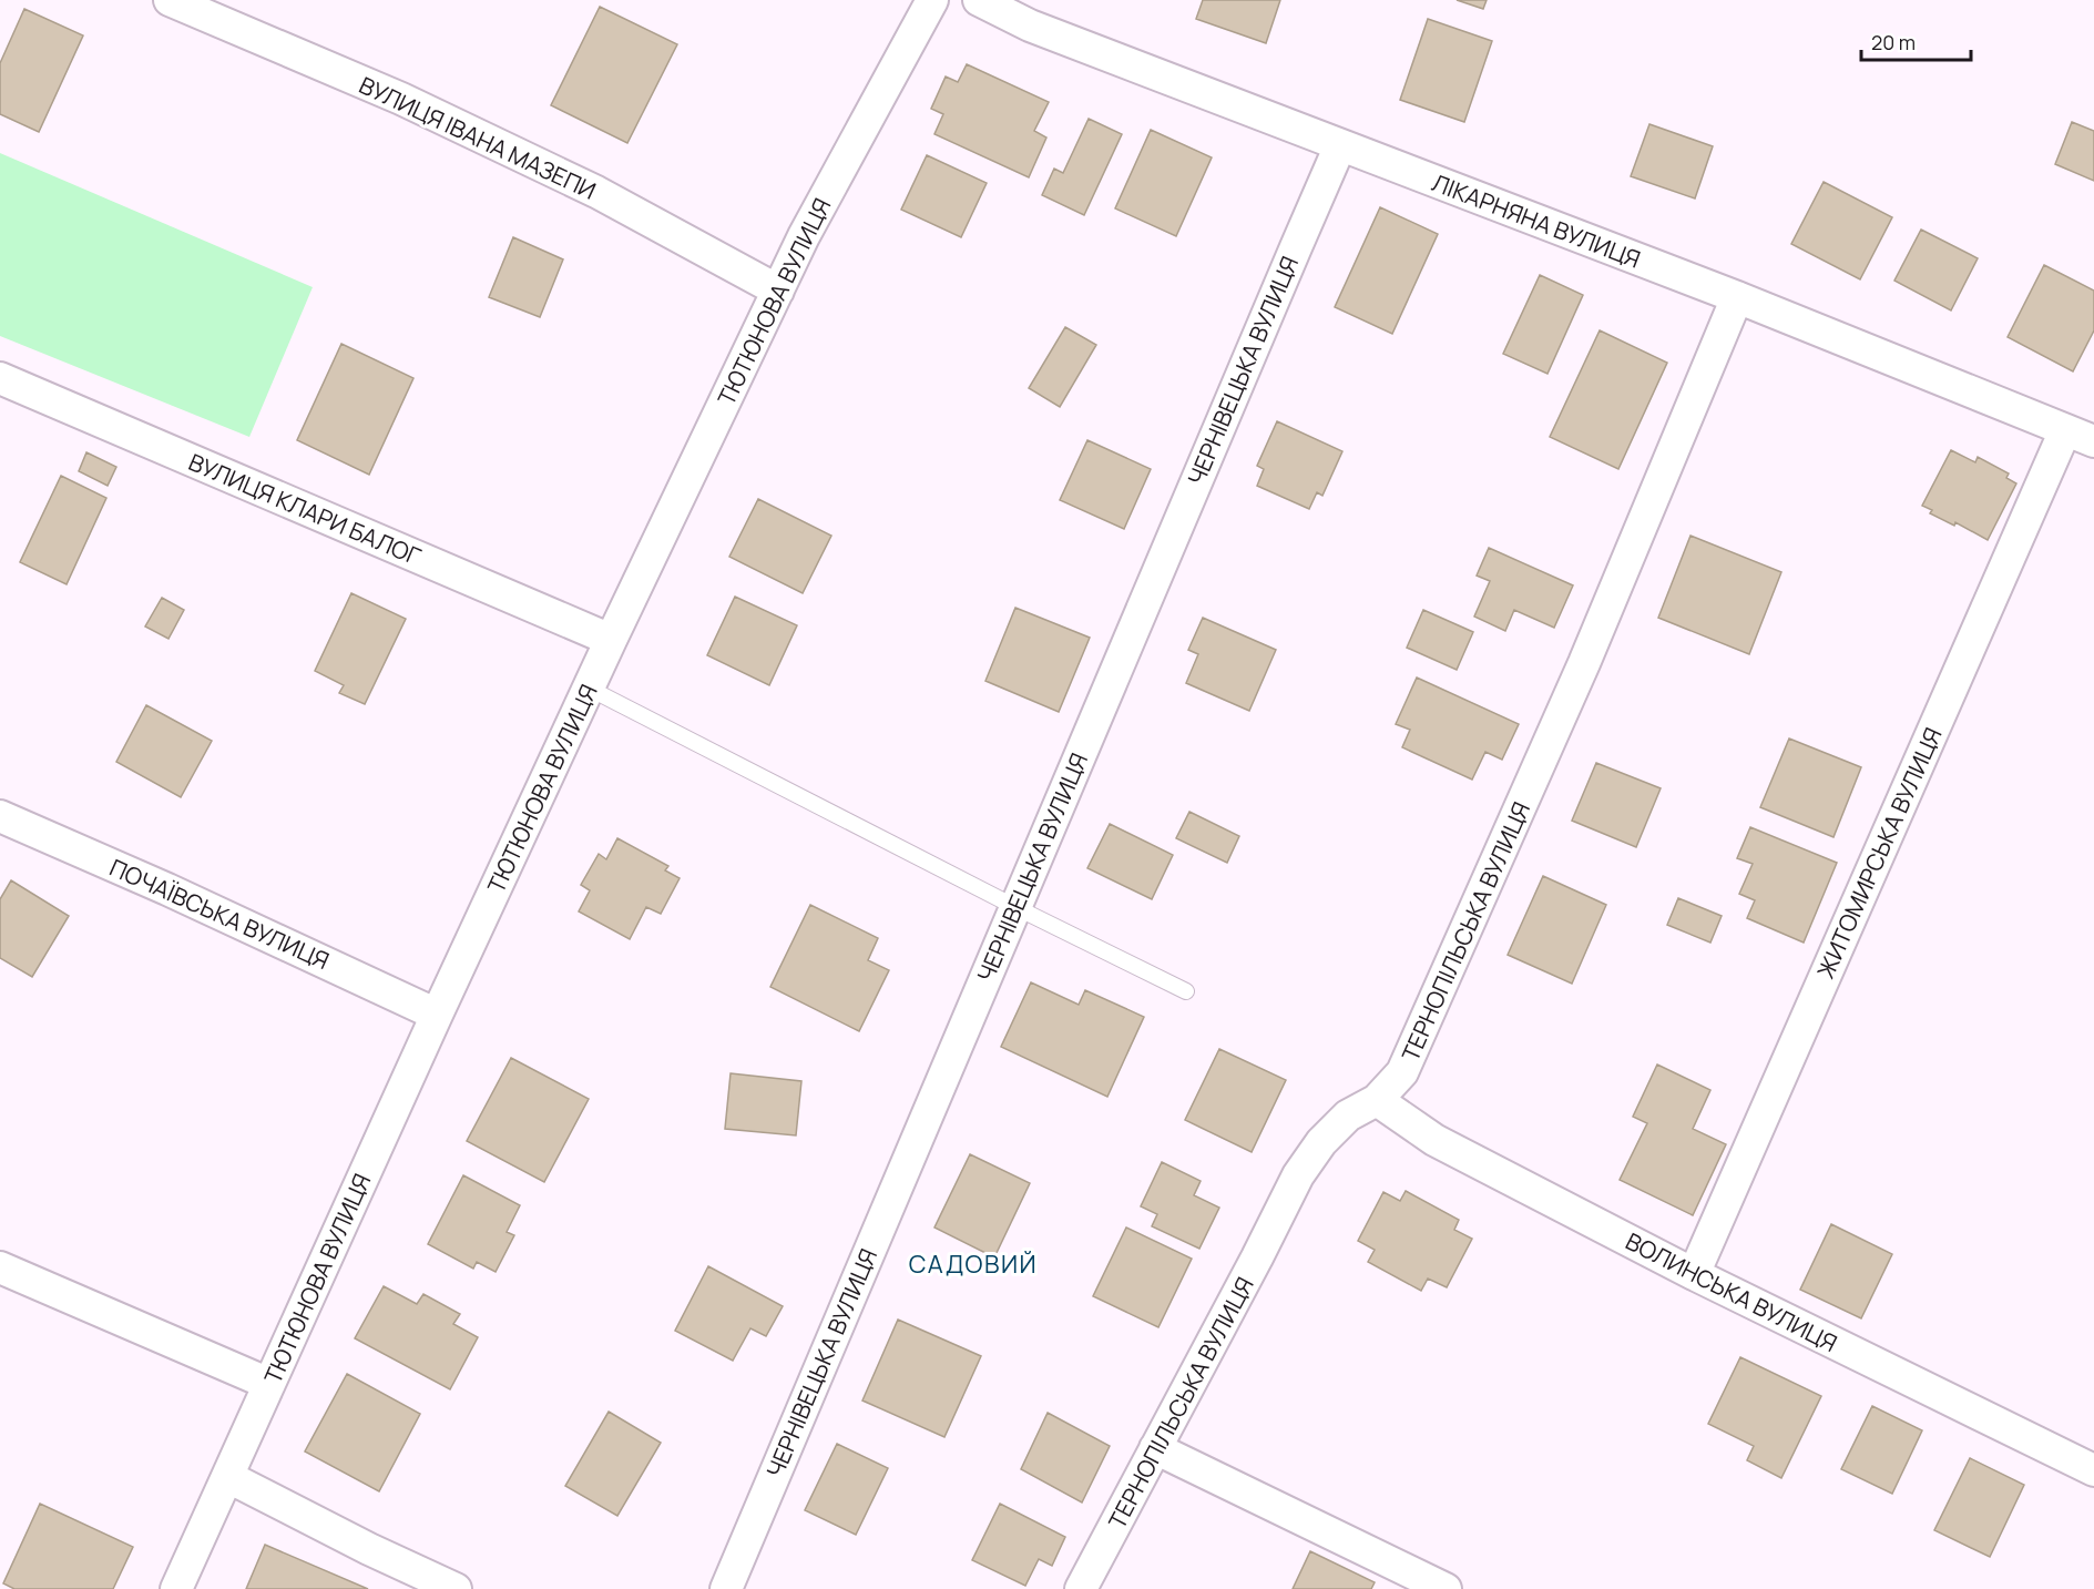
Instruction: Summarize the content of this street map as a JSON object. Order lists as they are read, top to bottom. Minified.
{"streets":{"street":["ВУЛИЦЯ ІВАНА МАЗЕПИ","ЛІКАРНЯНА ВУЛИЦЯ","ТЮТЮНОВА ВУЛИЦЯ","ЧЕРНІВЕЦЬКА ВУЛИЦЯ","ВУЛИЦЯ КЛАРИ БАЛОГ","ЖИТОМИРСЬКА ВУЛИЦЯ","ПОЧАЇВСЬКА ВУЛИЦЯ","ТЕРНОПІЛЬСЬКА ВУЛИЦЯ","ВОЛИНСЬКА ВУЛИЦЯ"]},"crossings":[["ВУЛИЦЯ ІВАНА МАЗЕПИ","ТЮТЮНОВА ВУЛИЦЯ"],["ЛІКАРНЯНА ВУЛИЦЯ","ЧЕРНІВЕЦЬКА ВУЛИЦЯ"],["ЛІКАРНЯНА ВУЛИЦЯ","ЖИТОМИРСЬКА ВУЛИЦЯ"],["ЛІКАРНЯНА ВУЛИЦЯ","ТЕРНОПІЛЬСЬКА ВУЛИЦЯ"],["ТЮТЮНОВА ВУЛИЦЯ","ВУЛИЦЯ КЛАРИ БАЛОГ"],["ТЮТЮНОВА ВУЛИЦЯ","ПОЧАЇВСЬКА ВУЛИЦЯ"],["ЖИТОМИРСЬКА ВУЛИЦЯ","ВОЛИНСЬКА ВУЛИЦЯ"],["ТЕРНОПІЛЬСЬКА ВУЛИЦЯ","ВОЛИНСЬКА ВУЛИЦЯ"]],"districts":["САДОВИЙ"],"scale_bar":"20 m"}
